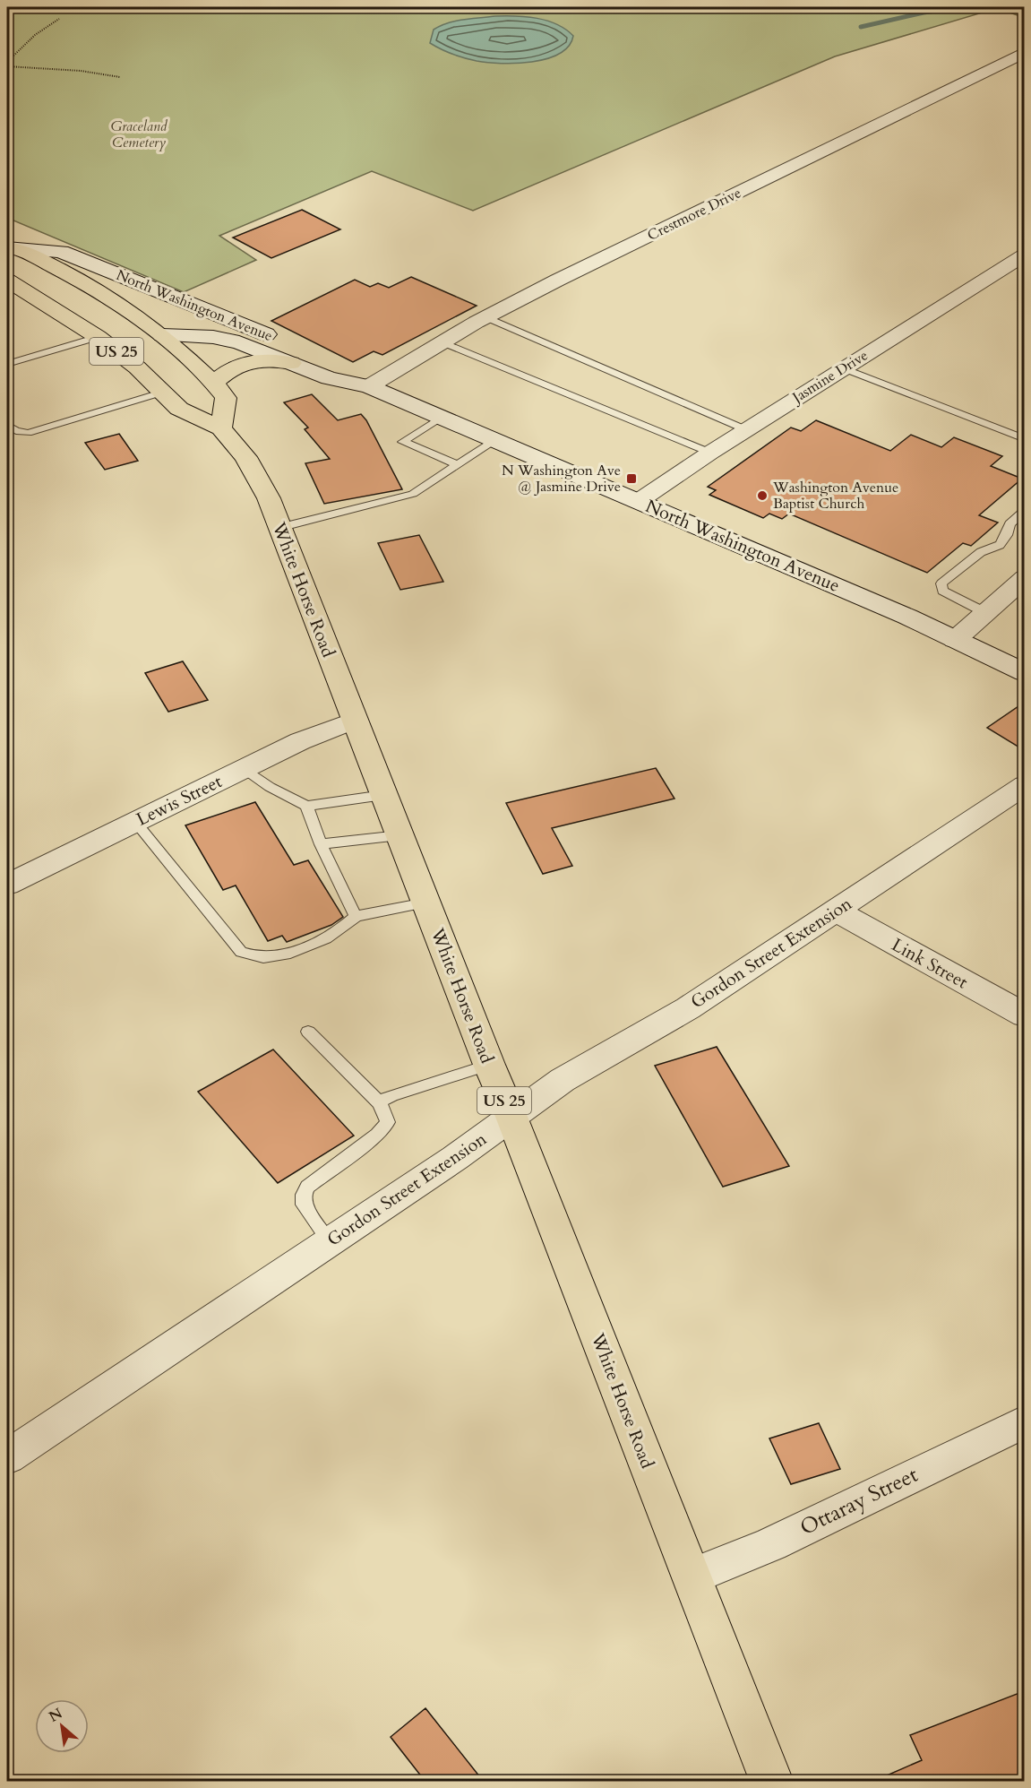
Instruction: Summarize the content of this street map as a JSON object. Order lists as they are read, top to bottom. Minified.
{"streets":{"highway":["US 25","White Horse Road"],"main road":["North Washington Avenue"],"street":["Crestmore Drive","Jasmine Drive","Lewis Street","Gordon Street Extension","Link Street","Ottaray Street"]},"crossings":[["Crestmore Drive","North Washington Avenue"],["North Washington Avenue","US 25"],["North Washington Avenue","Jasmine Drive"],["US 25","White Horse Road"],["White Horse Road","Lewis Street"],["White Horse Road","Gordon Street Extension"],["White Horse Road","Ottaray Street"],["Gordon Street Extension","Link Street"]],"parks":["Graceland Cemetery"],"places":{"transit":["N Washington Ave @ Jasmine Drive"],"other":["Washington Avenue Baptist Church"]},"north":"top left"}
